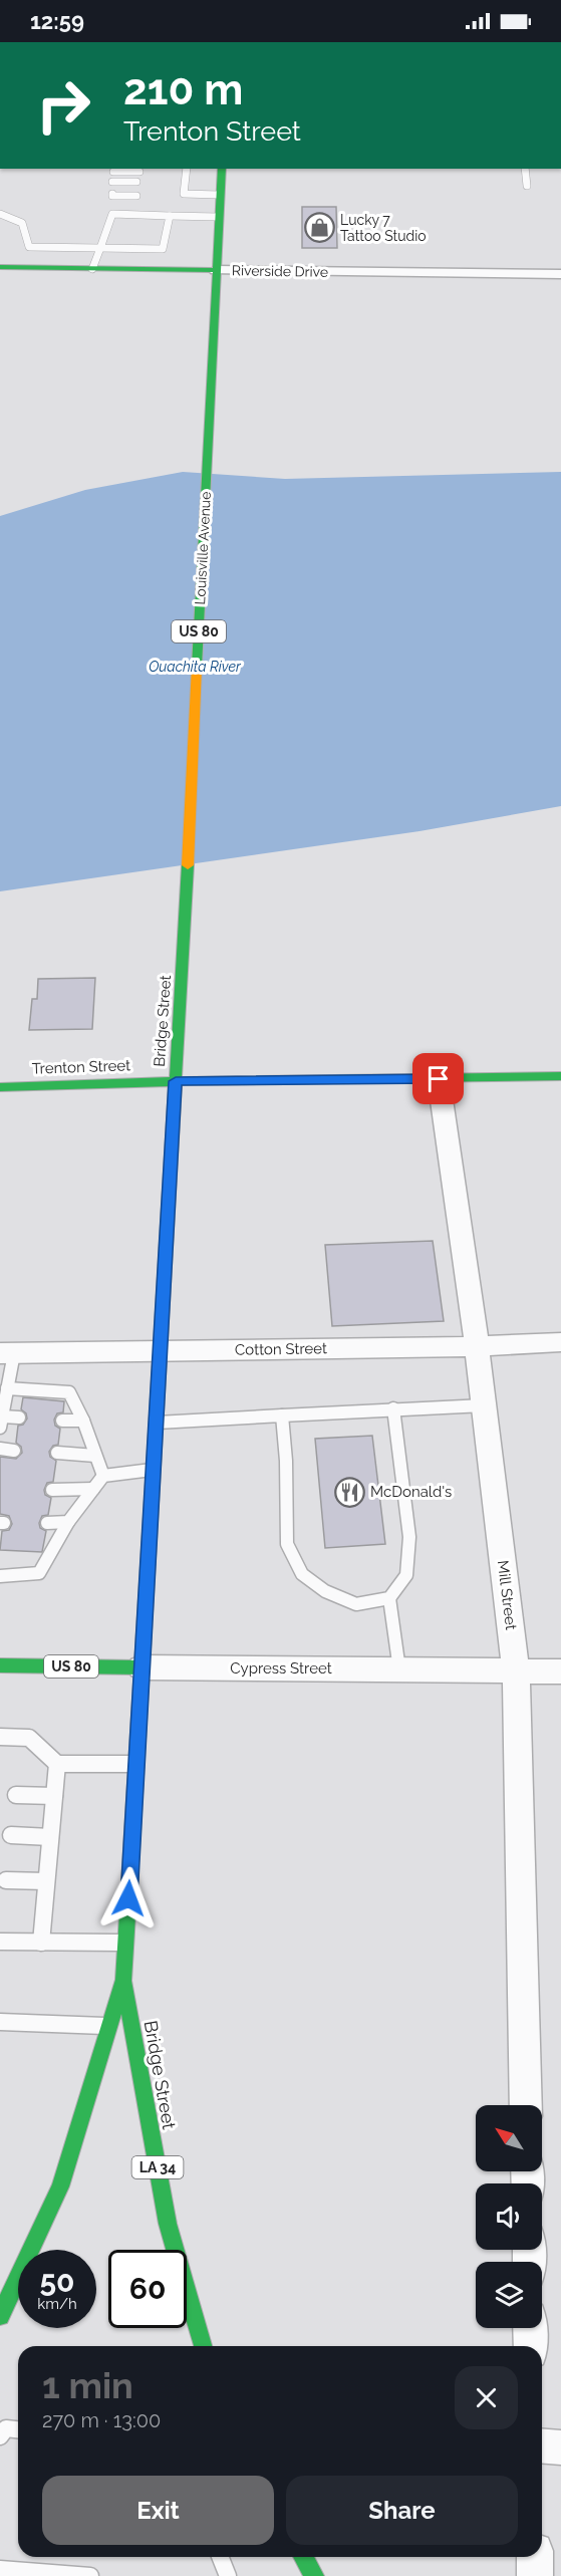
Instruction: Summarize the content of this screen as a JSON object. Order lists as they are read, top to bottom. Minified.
{"streets":{"main road":["Riverside Drive","Louisville Avenue","US 80","Bridge Street","Trenton Street","Cypress Street","LA 34"],"street":["Cotton Street","Mill Street"]},"crossings":[["Riverside Drive","Louisville Avenue"],["Louisville Avenue","Bridge Street"],["Bridge Street","Trenton Street"],["Bridge Street","Cotton Street"],["Bridge Street","Cypress Street"],["Trenton Street","Mill Street"],["Cotton Street","Mill Street"],["Mill Street","Cypress Street"]],"water":["Ouachita River"],"places":{"shop":["Lucky 7 Tattoo Studio"],"restaurant":["McDonald's"]},"north":"top left","page":{"status":"12:59","turn":["210 m","Trenton Street"],"speed":"50 km/h","limit":"60","heading":["1 min","270 m · 13:00"],"buttons":["Exit","Share"]}}
